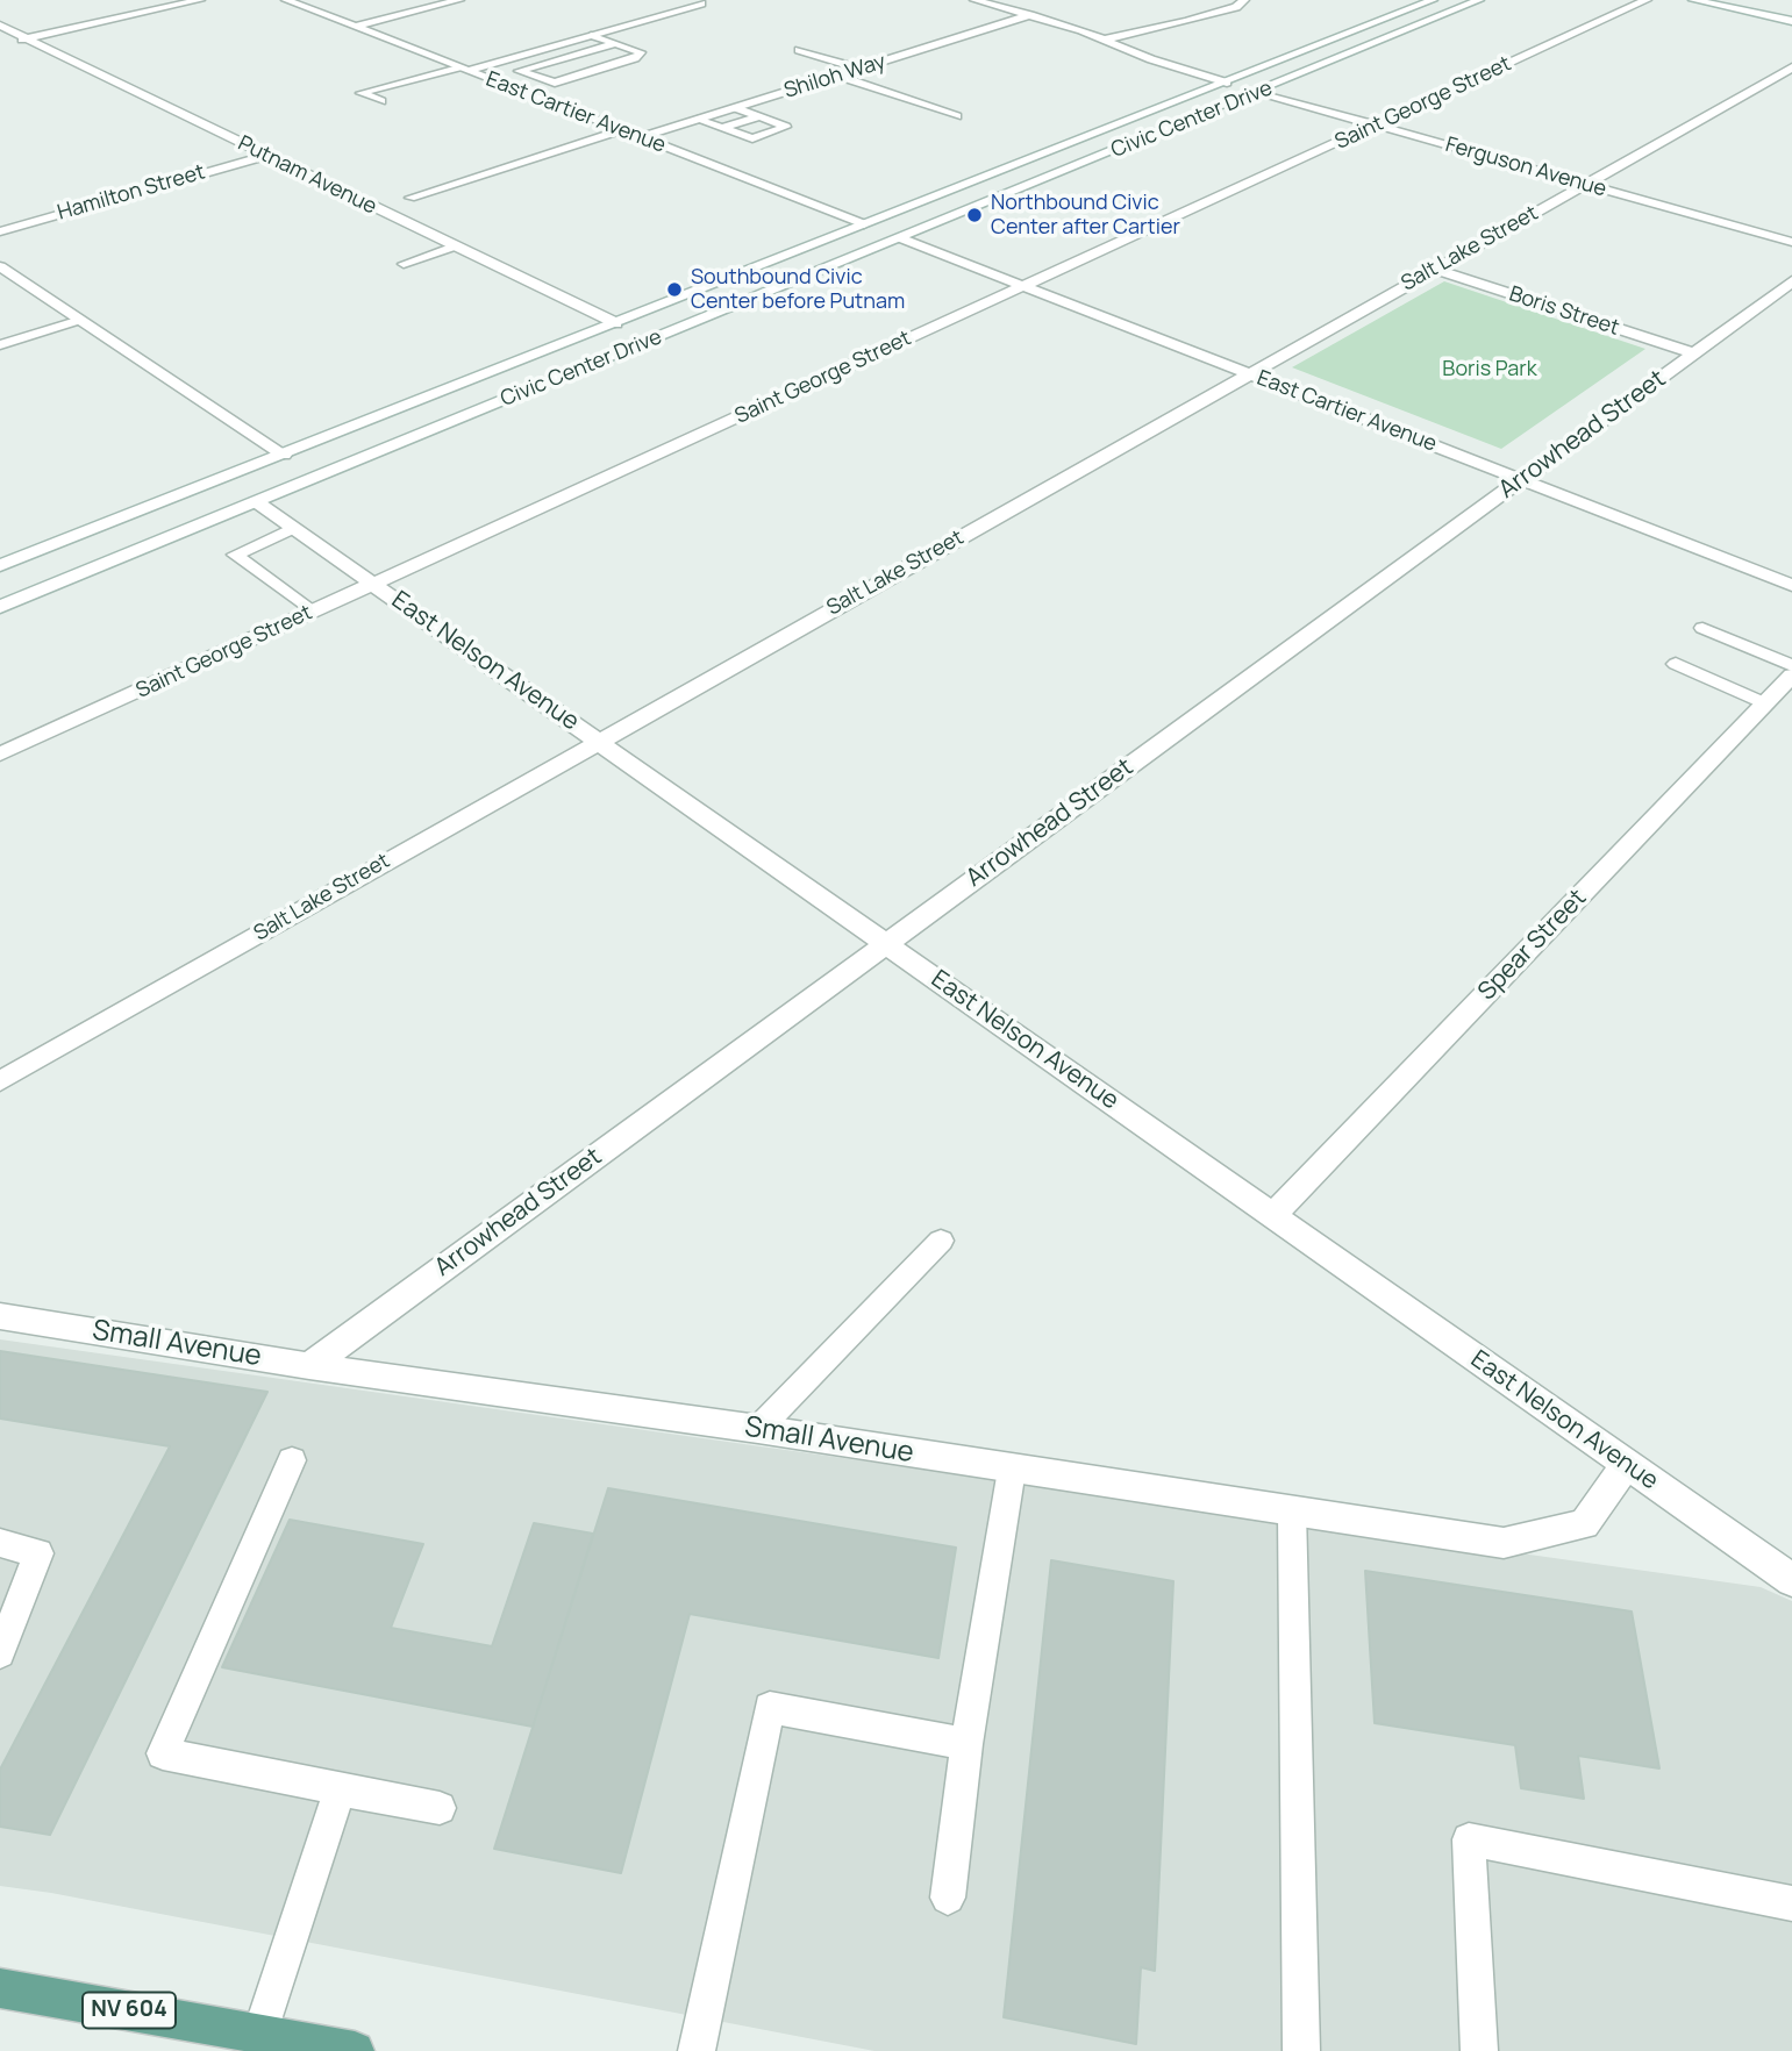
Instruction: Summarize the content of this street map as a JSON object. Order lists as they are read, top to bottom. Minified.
{"streets":{"main road":["NV 604"],"street":["Shiloh Way","Saint George Street","East Cartier Avenue","Civic Center Drive","Ferguson Avenue","Putnam Avenue","Hamilton Street","Salt Lake Street","Boris Street","Arrowhead Street","East Nelson Avenue","Spear Street","Small Avenue"]},"crossings":[["Shiloh Way","East Cartier Avenue"],["Saint George Street","East Cartier Avenue"],["Saint George Street","Ferguson Avenue"],["Saint George Street","East Nelson Avenue"],["East Cartier Avenue","Civic Center Drive"],["East Cartier Avenue","Salt Lake Street"],["East Cartier Avenue","Arrowhead Street"],["Civic Center Drive","Ferguson Avenue"],["Civic Center Drive","Putnam Avenue"],["Civic Center Drive","East Nelson Avenue"],["Ferguson Avenue","Salt Lake Street"],["Putnam Avenue","Hamilton Street"],["Salt Lake Street","Boris Street"],["Salt Lake Street","East Nelson Avenue"],["Boris Street","Arrowhead Street"],["Arrowhead Street","East Nelson Avenue"],["Arrowhead Street","Small Avenue"],["East Nelson Avenue","Spear Street"],["East Nelson Avenue","Small Avenue"]],"parks":["Boris Park"],"places":["Northbound Civic Center after Cartier","Southbound Civic Center before Putnam"]}
